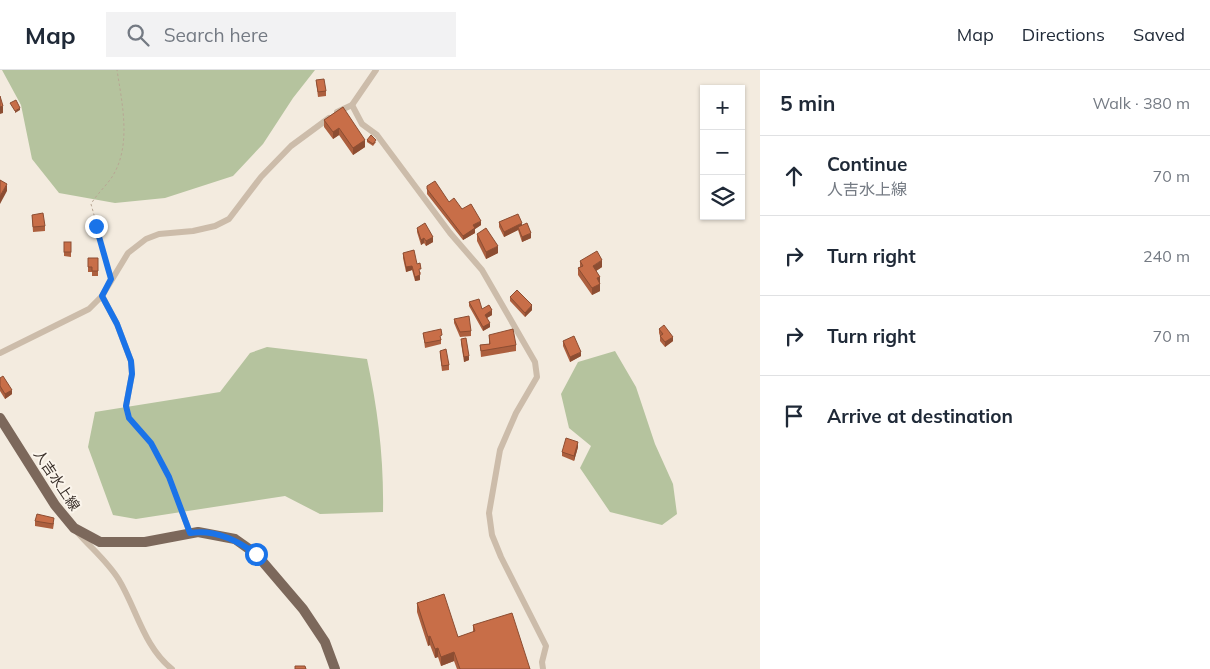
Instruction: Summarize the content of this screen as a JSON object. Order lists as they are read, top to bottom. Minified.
{"streets":{"main road":["人吉水上線"]},"page":{"header":"Map","search":"Search here","nav":["Map","Directions","Saved"],"heading":["5 min","Walk · 380 m"],"map_buttons":["+","−"],"list":[["Continue","人吉水上線","70 m"],["Turn right","240 m"],["Turn right","70 m"],"Arrive at destination"]}}
